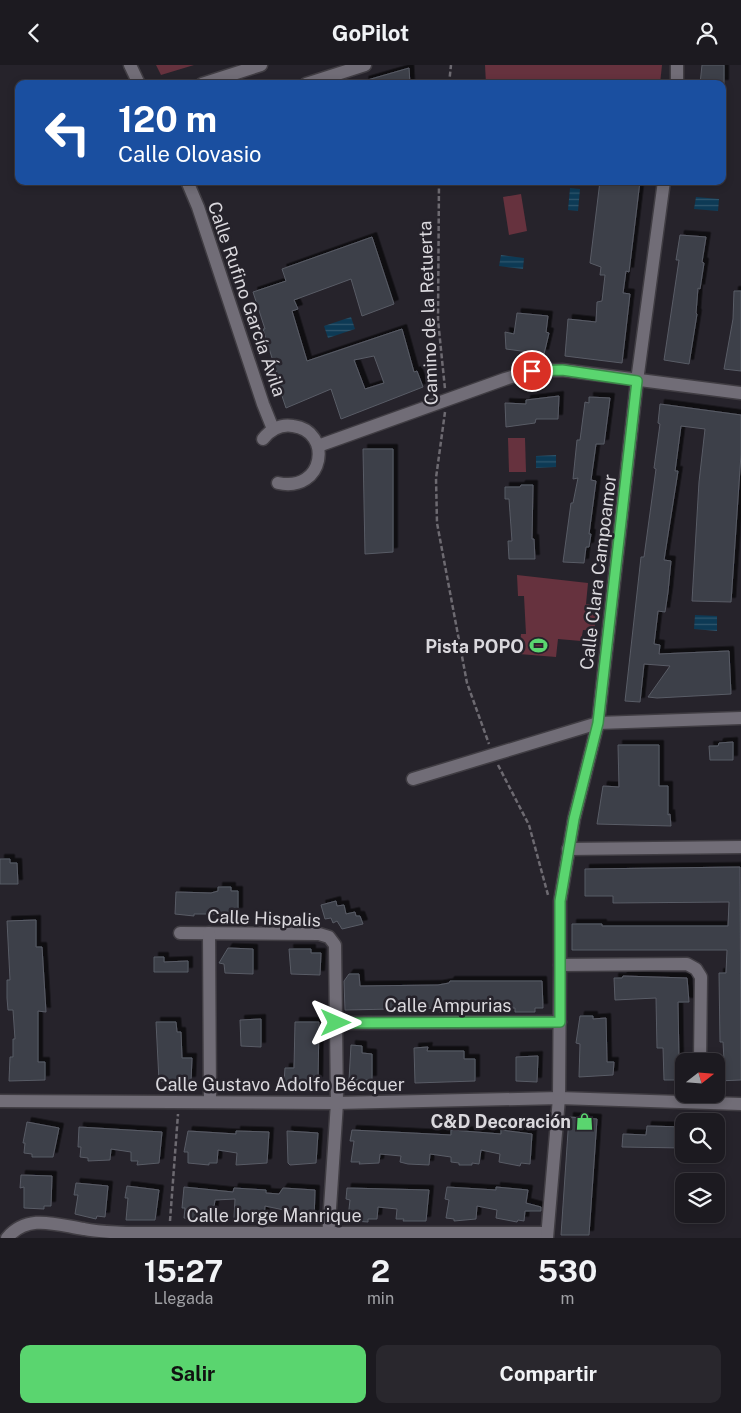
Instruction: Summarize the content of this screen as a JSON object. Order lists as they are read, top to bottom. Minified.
{"streets":{"street":["Calle Rufino García Ávila","Calle Clara Campoamor","Calle Hispalis","Calle Ampurias","Calle Gustavo Adolfo Bécquer","Calle Jorge Manrique"],"path":["Camino de la Retuerta"]},"crossings":[["Calle Clara Campoamor","Calle Ampurias"],["Calle Clara Campoamor","Calle Gustavo Adolfo Bécquer"],["Calle Clara Campoamor","Calle Jorge Manrique"],["Calle Hispalis","Calle Ampurias"],["Calle Hispalis","Calle Gustavo Adolfo Bécquer"],["Calle Hispalis","Calle Jorge Manrique"]],"places":{"sports":["Pista POPO"],"shop":["C&D Decoración"]},"north":"right","page":{"header":"GoPilot","turn":["120 m","Calle Olovasio"],"eta":["15:27","Llegada","2","min","530","m"],"buttons":["Salir","Compartir"]}}
